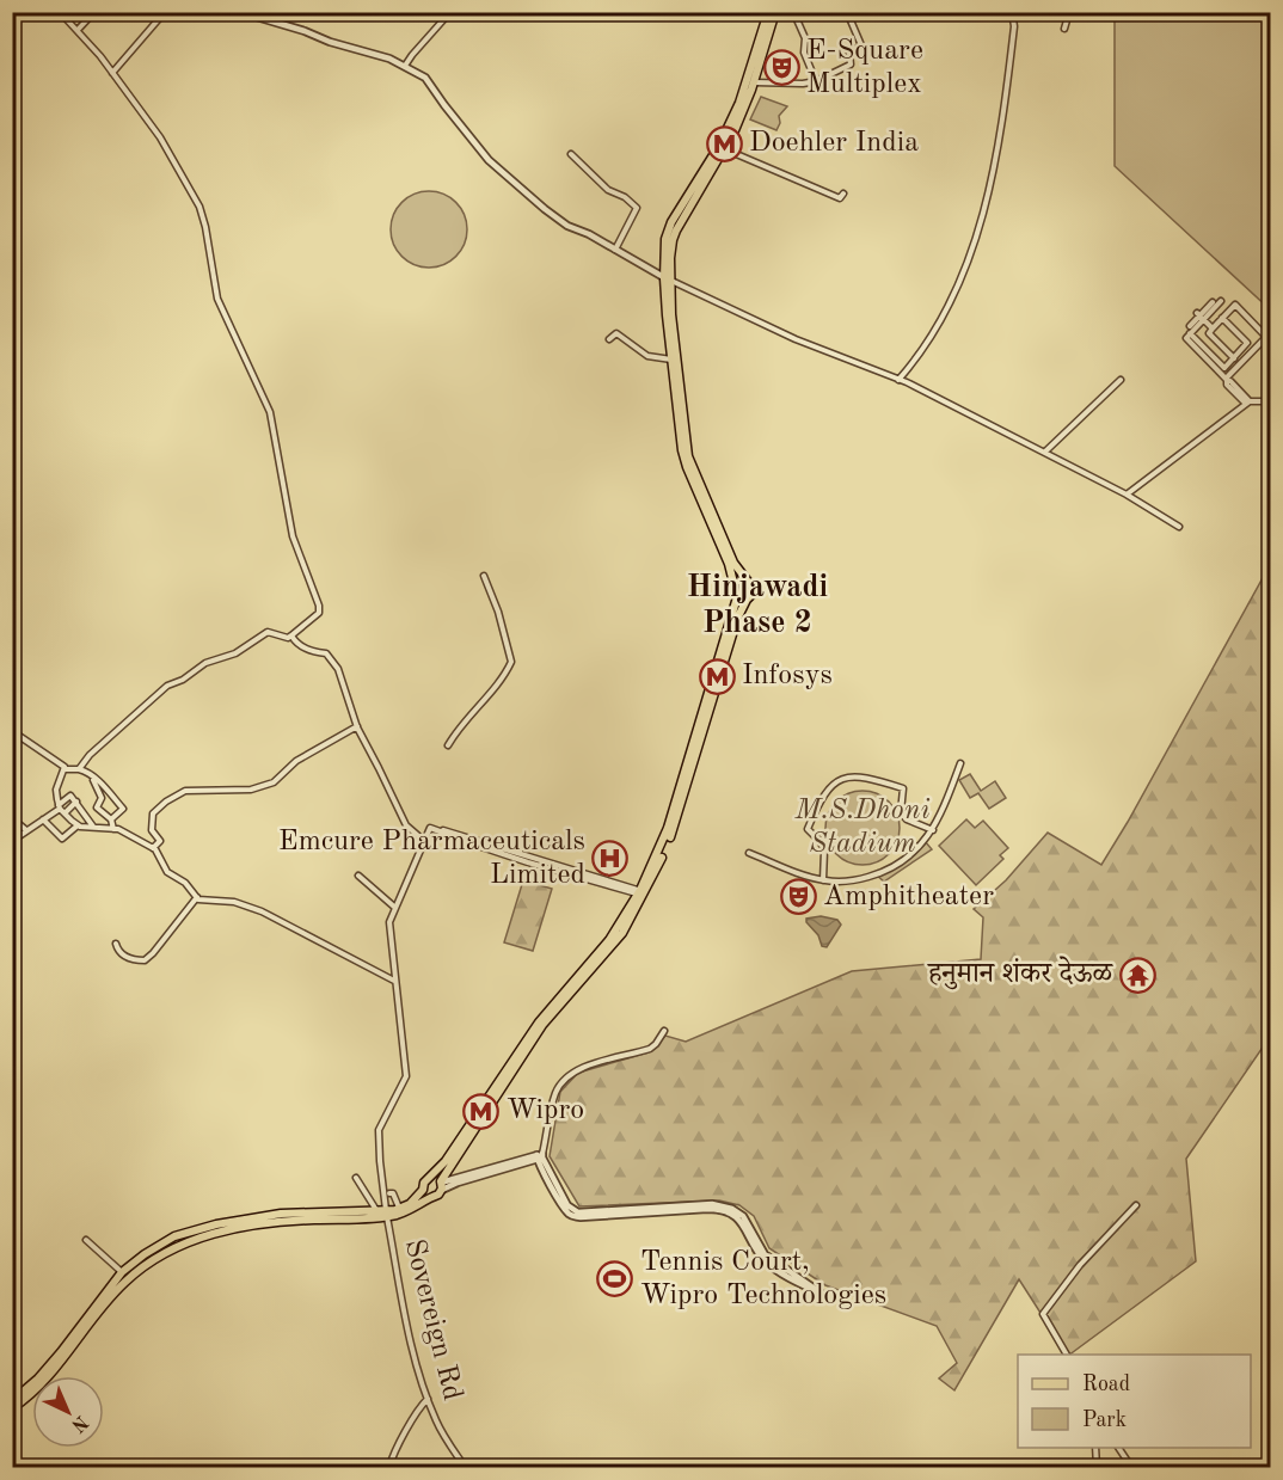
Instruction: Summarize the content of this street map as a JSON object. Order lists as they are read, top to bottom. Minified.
{"streets":{"street":["Sovereign Rd"]},"districts":["Hinjawadi Phase 2"],"parks":["M.S.Dhoni Stadium"],"places":{"theatre":["E-Square Multiplex","Amphitheater"],"metro station":["Doehler India","Infosys","Wipro"],"hospital":["Emcure Pharmaceuticals Limited"],"temple":["हनुमान शंकर देऊळ"],"sports":["Tennis Court, Wipro Technologies"]},"legend":["Road","Park"],"north":"bottom right"}
